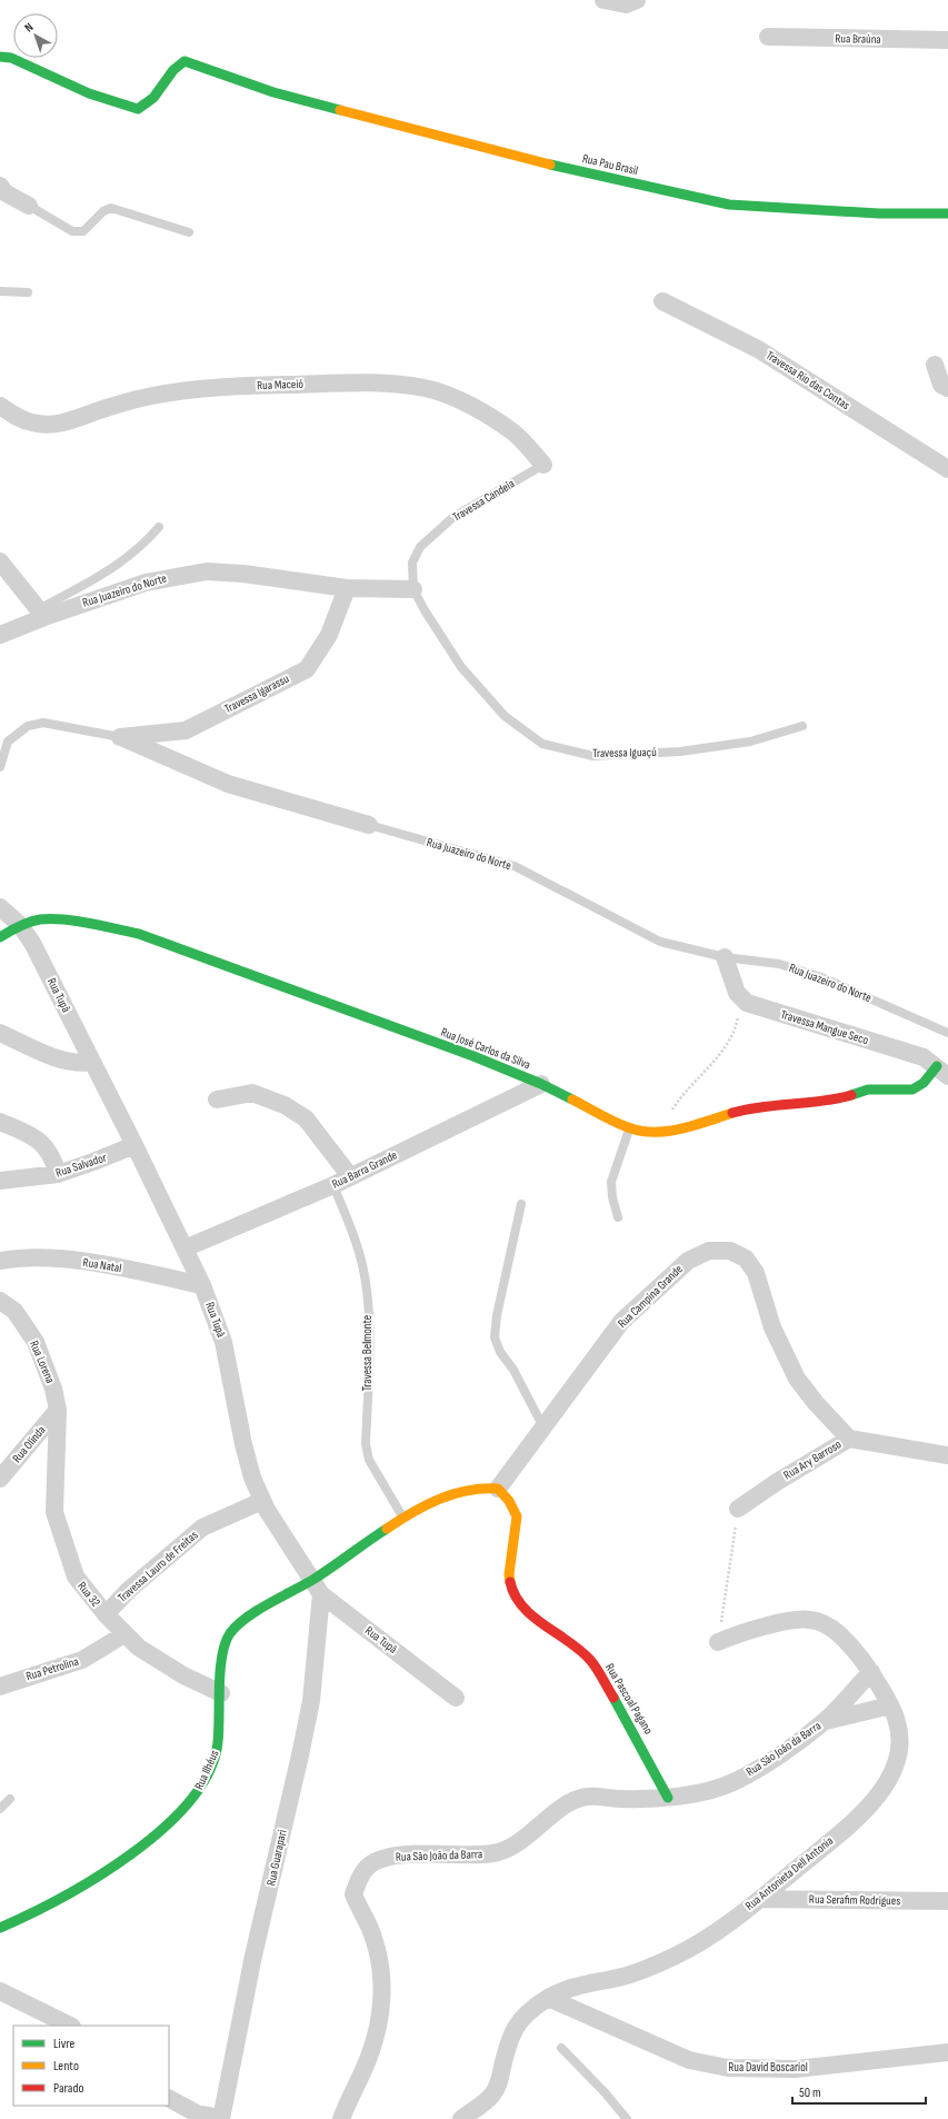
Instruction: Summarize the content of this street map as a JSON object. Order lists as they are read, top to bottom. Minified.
{"streets":{"street":["Rua Braúna","Rua Pau Brasil","Travessa Rio das Contas","Rua Maceió","Rua Juazeiro do Norte","Travessa Igarassu","Rua Tupã","Travessa Mangue Seco","Rua José Carlos da Silva","Rua Salvador","Rua Barra Grande","Rua Natal","Rua Campina Grande","Rua Lorena","Rua Olinda","Rua Ary Barroso","Travessa Lauro de Freitas","Rua 32","Rua Petrolina","Rua Pascoal Pagano","Rua São João da Barra","Rua Ilhéus","Rua Guarapari","Rua Antonieta Dell Antonia","Rua Serafim Rodrigues","Rua David Boscariol"],"lane":["Travessa Candeia","Travessa Iguaçú","Travessa Belmonte"]},"crossings":[["Rua Maceió","Travessa Candeia"],["Travessa Candeia","Rua Juazeiro do Norte"],["Travessa Candeia","Travessa Iguaçú"],["Rua Juazeiro do Norte","Travessa Igarassu"],["Rua Juazeiro do Norte","Travessa Iguaçú"],["Rua Tupã","Rua José Carlos da Silva"],["Rua Tupã","Rua Salvador"],["Rua Tupã","Rua Barra Grande"],["Rua Tupã","Rua Natal"],["Rua Tupã","Travessa Lauro de Freitas"],["Rua Tupã","Rua Ilhéus"],["Rua Tupã","Rua Guarapari"],["Travessa Mangue Seco","Rua José Carlos da Silva"],["Rua José Carlos da Silva","Rua Barra Grande"],["Rua Barra Grande","Travessa Belmonte"],["Rua Campina Grande","Rua Ary Barroso"],["Rua Campina Grande","Rua Pascoal Pagano"],["Rua Lorena","Rua Olinda"],["Rua Lorena","Rua 32"],["Rua Olinda","Rua 32"],["Travessa Lauro de Freitas","Rua 32"],["Rua 32","Rua Petrolina"],["Rua 32","Rua Ilhéus"],["Rua Pascoal Pagano","Rua São João da Barra"],["Rua São João da Barra","Rua Antonieta Dell Antonia"],["Rua Ilhéus","Rua Guarapari"],["Rua Antonieta Dell Antonia","Rua Serafim Rodrigues"],["Rua Antonieta Dell Antonia","Rua David Boscariol"]],"legend":["Livre","Lento","Parado"],"scale_bar":"50 m","north":"top left"}
